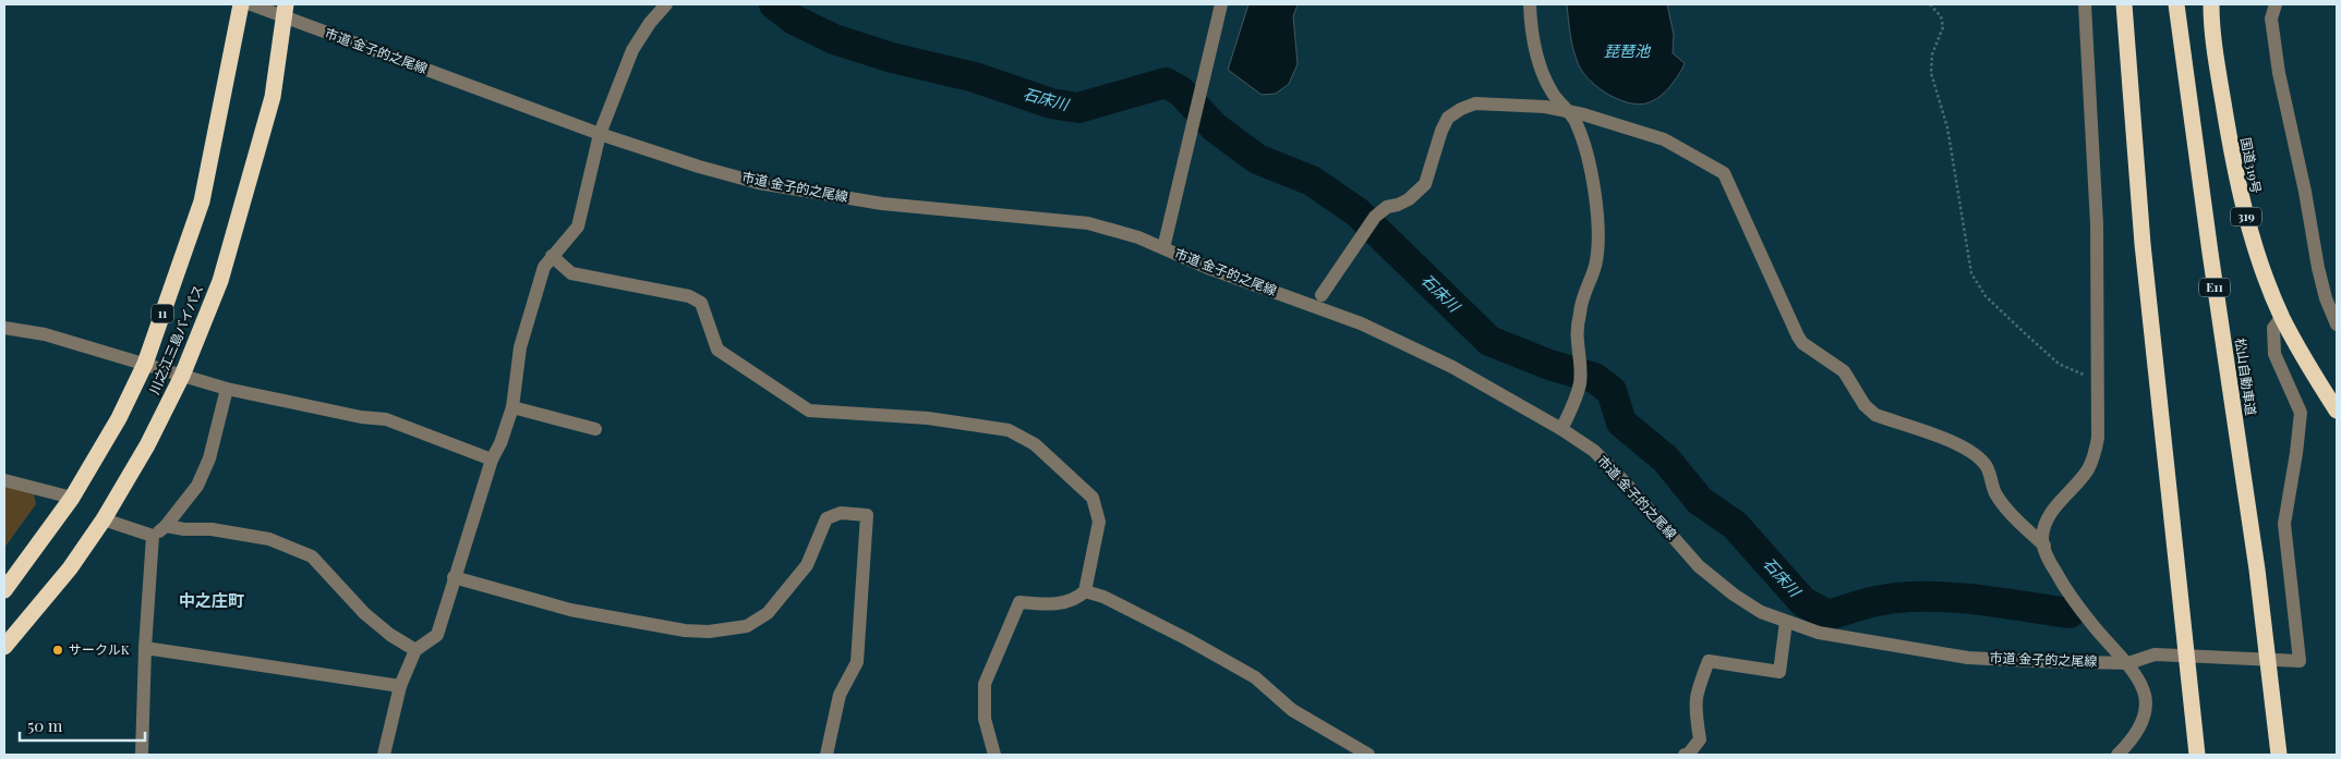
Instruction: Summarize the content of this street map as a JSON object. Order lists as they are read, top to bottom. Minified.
{"streets":{"highway":["国道319号","319","E11","11","川之江三島バイパス","松山自動車道"],"street":["市道 金子的之尾線"]},"crossings":[["市道 金子的之尾線","川之江三島バイパス"]],"districts":["中之庄町"],"water":["琵琶池","石床川"],"places":["サークルK"],"scale_bar":"50 m"}
